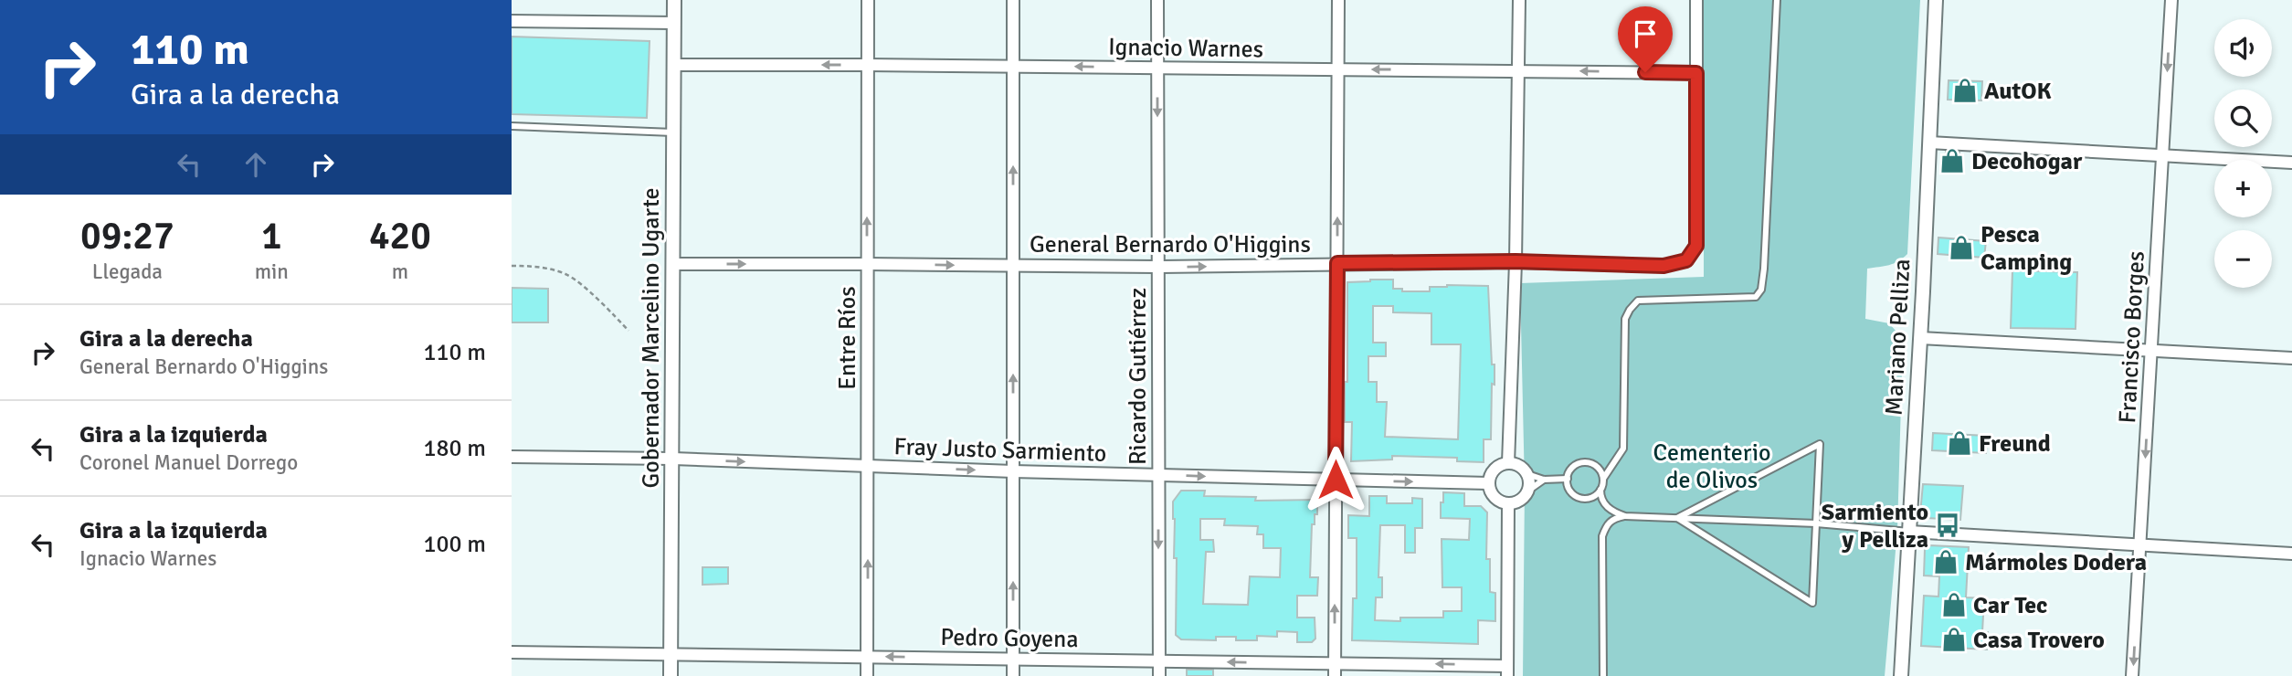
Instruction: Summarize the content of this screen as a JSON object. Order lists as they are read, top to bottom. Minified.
{"streets":{"street":["Ignacio Warnes","General Bernardo O'Higgins","Mariano Pelliza","Francisco Borges","Gobernador Marcelino Ugarte","Entre Ríos","Ricardo Gutiérrez","Fray Justo Sarmiento","Pedro Goyena"]},"crossings":[["Ignacio Warnes","General Bernardo O'Higgins"],["Ignacio Warnes","Gobernador Marcelino Ugarte"],["Ignacio Warnes","Entre Ríos"],["Ignacio Warnes","Ricardo Gutiérrez"],["General Bernardo O'Higgins","Gobernador Marcelino Ugarte"],["General Bernardo O'Higgins","Entre Ríos"],["General Bernardo O'Higgins","Ricardo Gutiérrez"],["Gobernador Marcelino Ugarte","Fray Justo Sarmiento"],["Gobernador Marcelino Ugarte","Pedro Goyena"],["Entre Ríos","Fray Justo Sarmiento"],["Entre Ríos","Pedro Goyena"],["Ricardo Gutiérrez","Fray Justo Sarmiento"],["Ricardo Gutiérrez","Pedro Goyena"]],"one_way":["Ignacio Warnes","General Bernardo O'Higgins","Francisco Borges","Entre Ríos","Ricardo Gutiérrez","Fray Justo Sarmiento","Pedro Goyena"],"parks":["Cementerio de Olivos"],"places":{"shop":["AutOK","Decohogar","Pesca Camping","Freund","Mármoles Dodera","Car Tec","Casa Trovero"],"bus stop":["Sarmiento y Pelliza"]},"page":{"turn":["110 m","Gira a la derecha"],"map_buttons":["+","−"],"eta":["09:27","Llegada","1","min","420","m"],"list":[{"name":"Gira a la derecha","note":"General Bernardo O'Higgins","value":"110 m"},{"name":"Gira a la izquierda","note":"Coronel Manuel Dorrego","value":"180 m"},{"name":"Gira a la izquierda","note":"Ignacio Warnes","value":"100 m"}]}}
